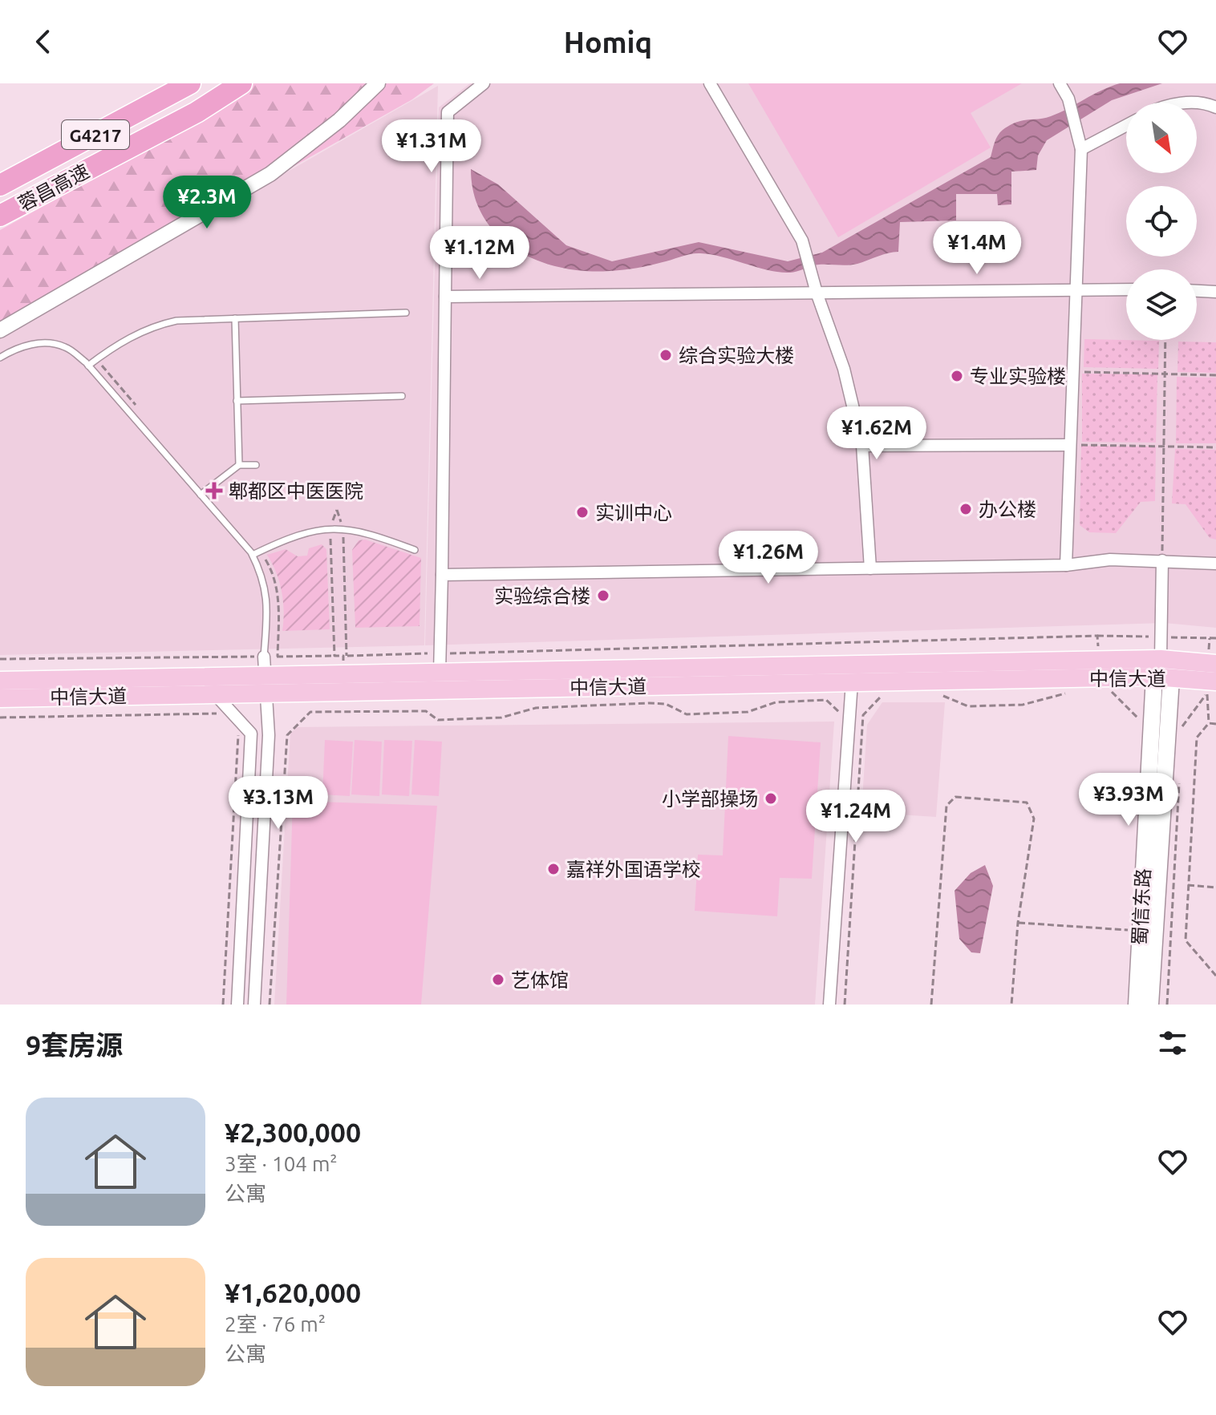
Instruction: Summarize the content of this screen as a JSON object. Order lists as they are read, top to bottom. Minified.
{"streets":{"highway":["G4217","蓉昌高速"],"main road":["中信大道","蜀信东路"]},"crossings":[["中信大道","蜀信东路"]],"places":{"other":["综合实验大楼","专业实验楼","办公楼","实训中心","实验综合楼","小学部操场","嘉祥外国语学校","艺体馆"],"health":["郫都区中医医院"]},"north":"bottom right","page":{"header":"Homiq","price":["¥1.31M","¥2.3M","¥1.4M","¥1.12M","¥1.62M","¥1.26M","¥3.93M","¥3.13M","¥1.24M"],"heading":"9套房源","list":[{"name":"¥2,300,000","note":"3室 · 104 m² · 公寓"},{"name":"¥1,620,000","note":"2室 · 76 m² · 公寓"}]}}
